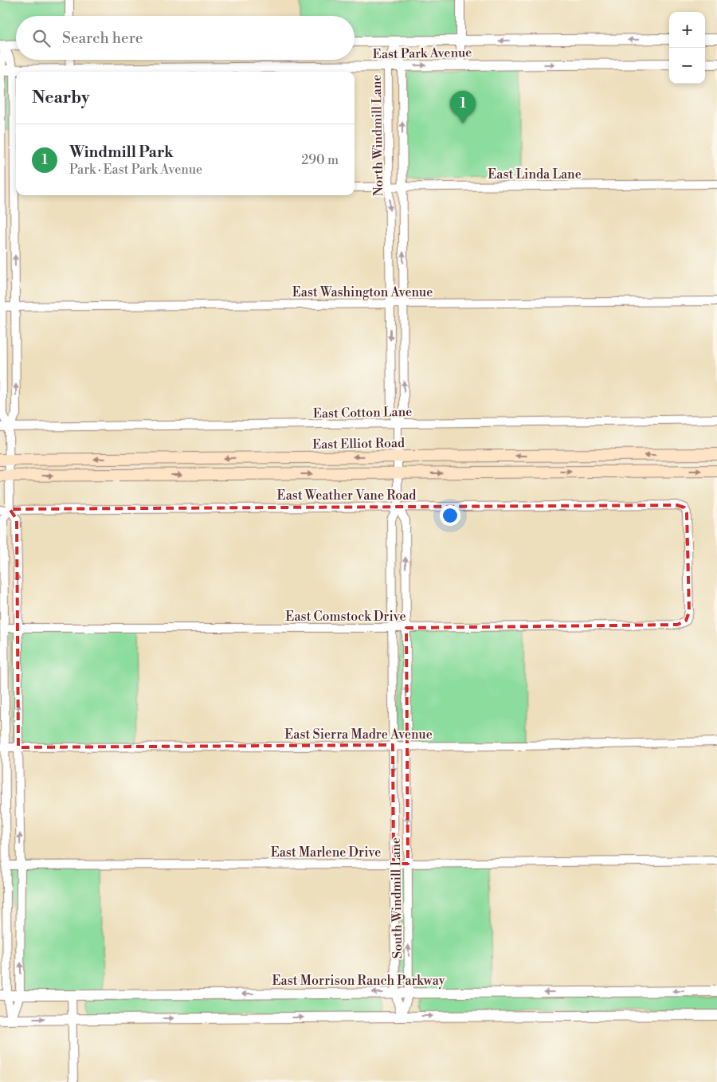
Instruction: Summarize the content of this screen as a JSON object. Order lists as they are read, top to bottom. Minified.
{"streets":{"main road":["East Elliot Road"],"street":["East Park Avenue","North Windmill Lane","East Linda Lane","East Washington Avenue","East Cotton Lane","East Weather Vane Road","East Comstock Drive","East Sierra Madre Avenue","East Marlene Drive","South Windmill Lane","East Morrison Ranch Parkway"]},"crossings":[["East Park Avenue","North Windmill Lane"],["North Windmill Lane","East Linda Lane"],["North Windmill Lane","East Washington Avenue"],["North Windmill Lane","East Cotton Lane"],["North Windmill Lane","East Elliot Road"],["North Windmill Lane","South Windmill Lane"],["East Elliot Road","South Windmill Lane"],["East Weather Vane Road","East Comstock Drive"],["East Weather Vane Road","South Windmill Lane"],["East Comstock Drive","South Windmill Lane"],["East Sierra Madre Avenue","South Windmill Lane"],["East Marlene Drive","South Windmill Lane"],["South Windmill Lane","East Morrison Ranch Parkway"]],"page":{"map_buttons":["+","−"],"search":"Search here","heading":"Nearby","pins":"1","list":[{"mark":"1","name":"Windmill Park","note":"Park · East Park Avenue","value":"290 m"}]}}
